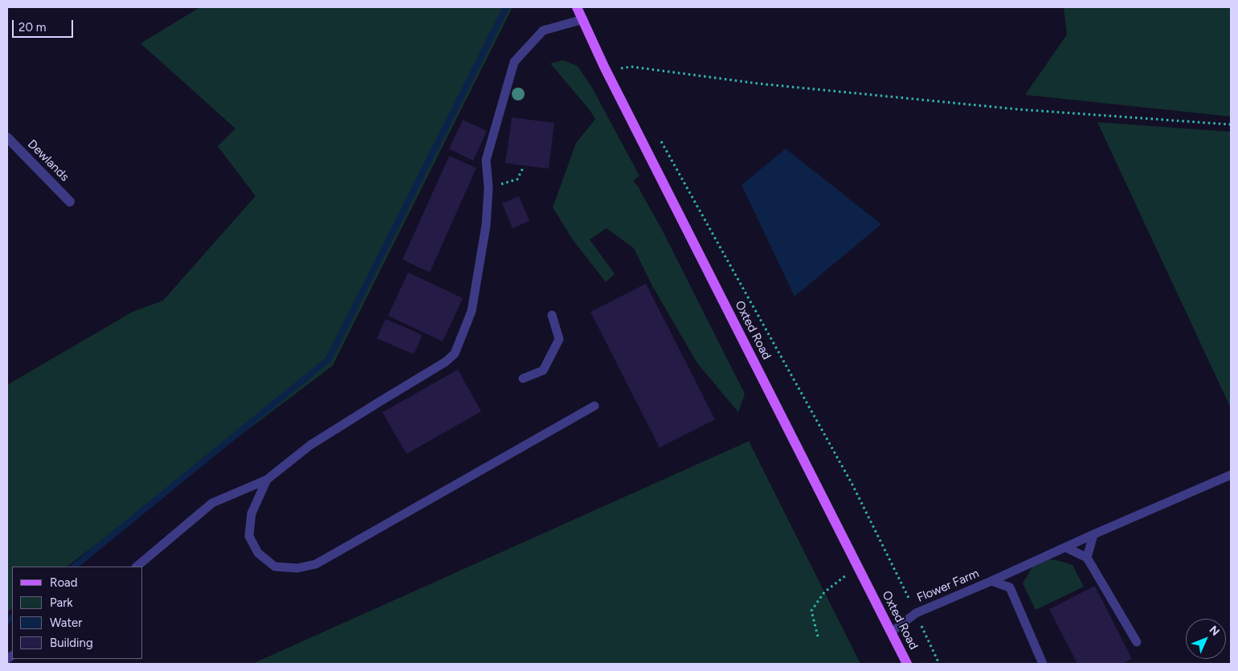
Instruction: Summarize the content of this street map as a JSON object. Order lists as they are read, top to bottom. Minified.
{"streets":{"main road":["Oxted Road"],"street":["Dewlands"],"lane":["Flower Farm"]},"crossings":[["Oxted Road","Flower Farm"]],"legend":["Road","Park","Water","Building"],"scale_bar":"20 m","north":"top right"}
